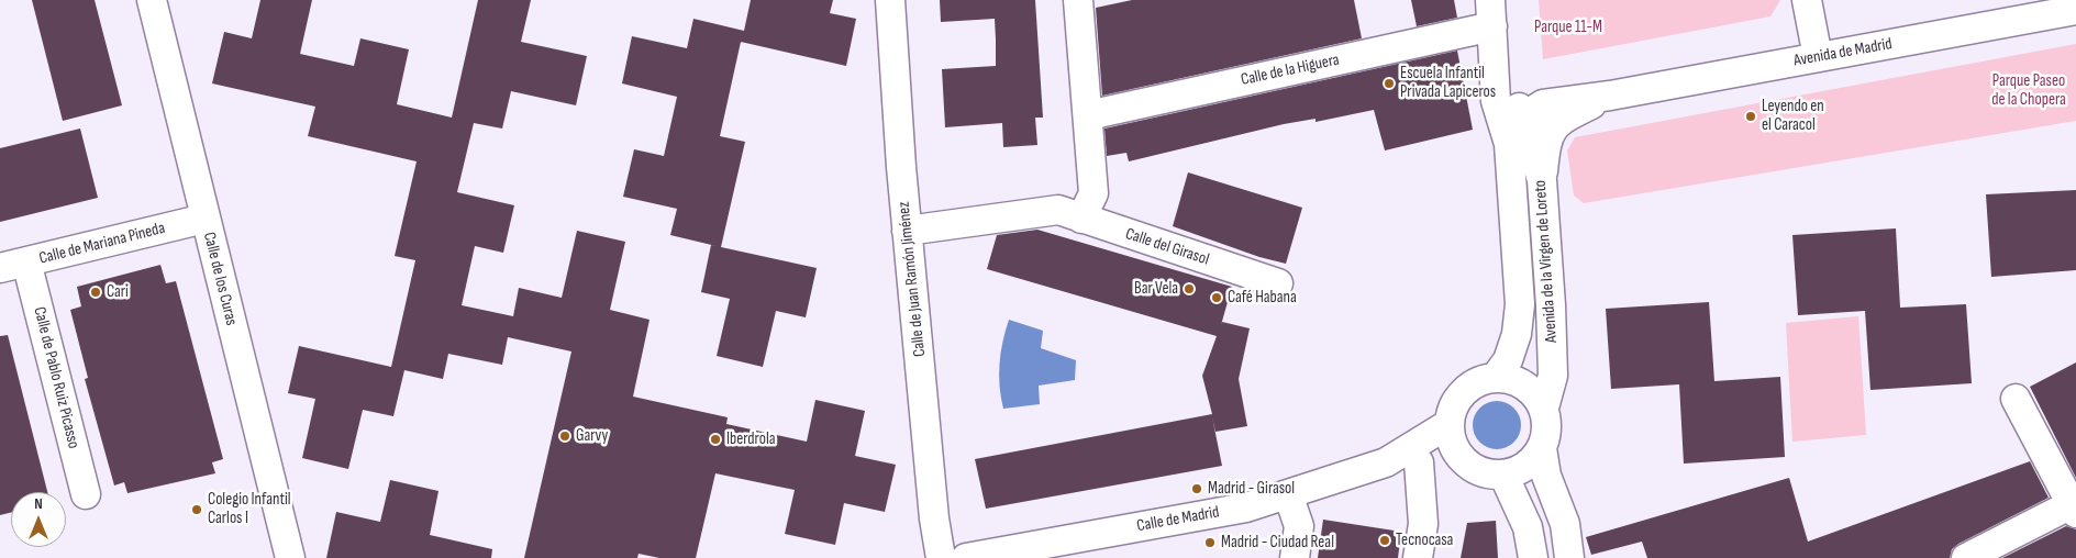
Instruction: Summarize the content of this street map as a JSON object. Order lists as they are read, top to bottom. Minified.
{"streets":{"street":["Avenida de Madrid","Calle de la Higuera","Calle de Mariana Pineda","Calle del Girasol","Avenida de la Virgen de Loreto","Calle de los Curas","Calle de Juan Ramón Jiménez","Calle de Pablo Ruiz Picasso","Calle de Madrid"]},"crossings":[["Avenida de Madrid","Avenida de la Virgen de Loreto"],["Calle de la Higuera","Avenida de la Virgen de Loreto"],["Calle de Mariana Pineda","Calle de los Curas"],["Calle de Mariana Pineda","Calle de Pablo Ruiz Picasso"],["Avenida de la Virgen de Loreto","Calle de Madrid"]],"parks":["Parque 11-M","Parque Paseo de la Chopera"],"places":["Escuela Infantil Privada Lapiceros","Leyendo en el Caracol","Bar Vela","Cari","Café Habana","Garvy","Iberdrola","Madrid - Girasol","Colegio Infantil Carlos I","Tecnocasa","Madrid - Ciudad Real"],"north":"top"}
